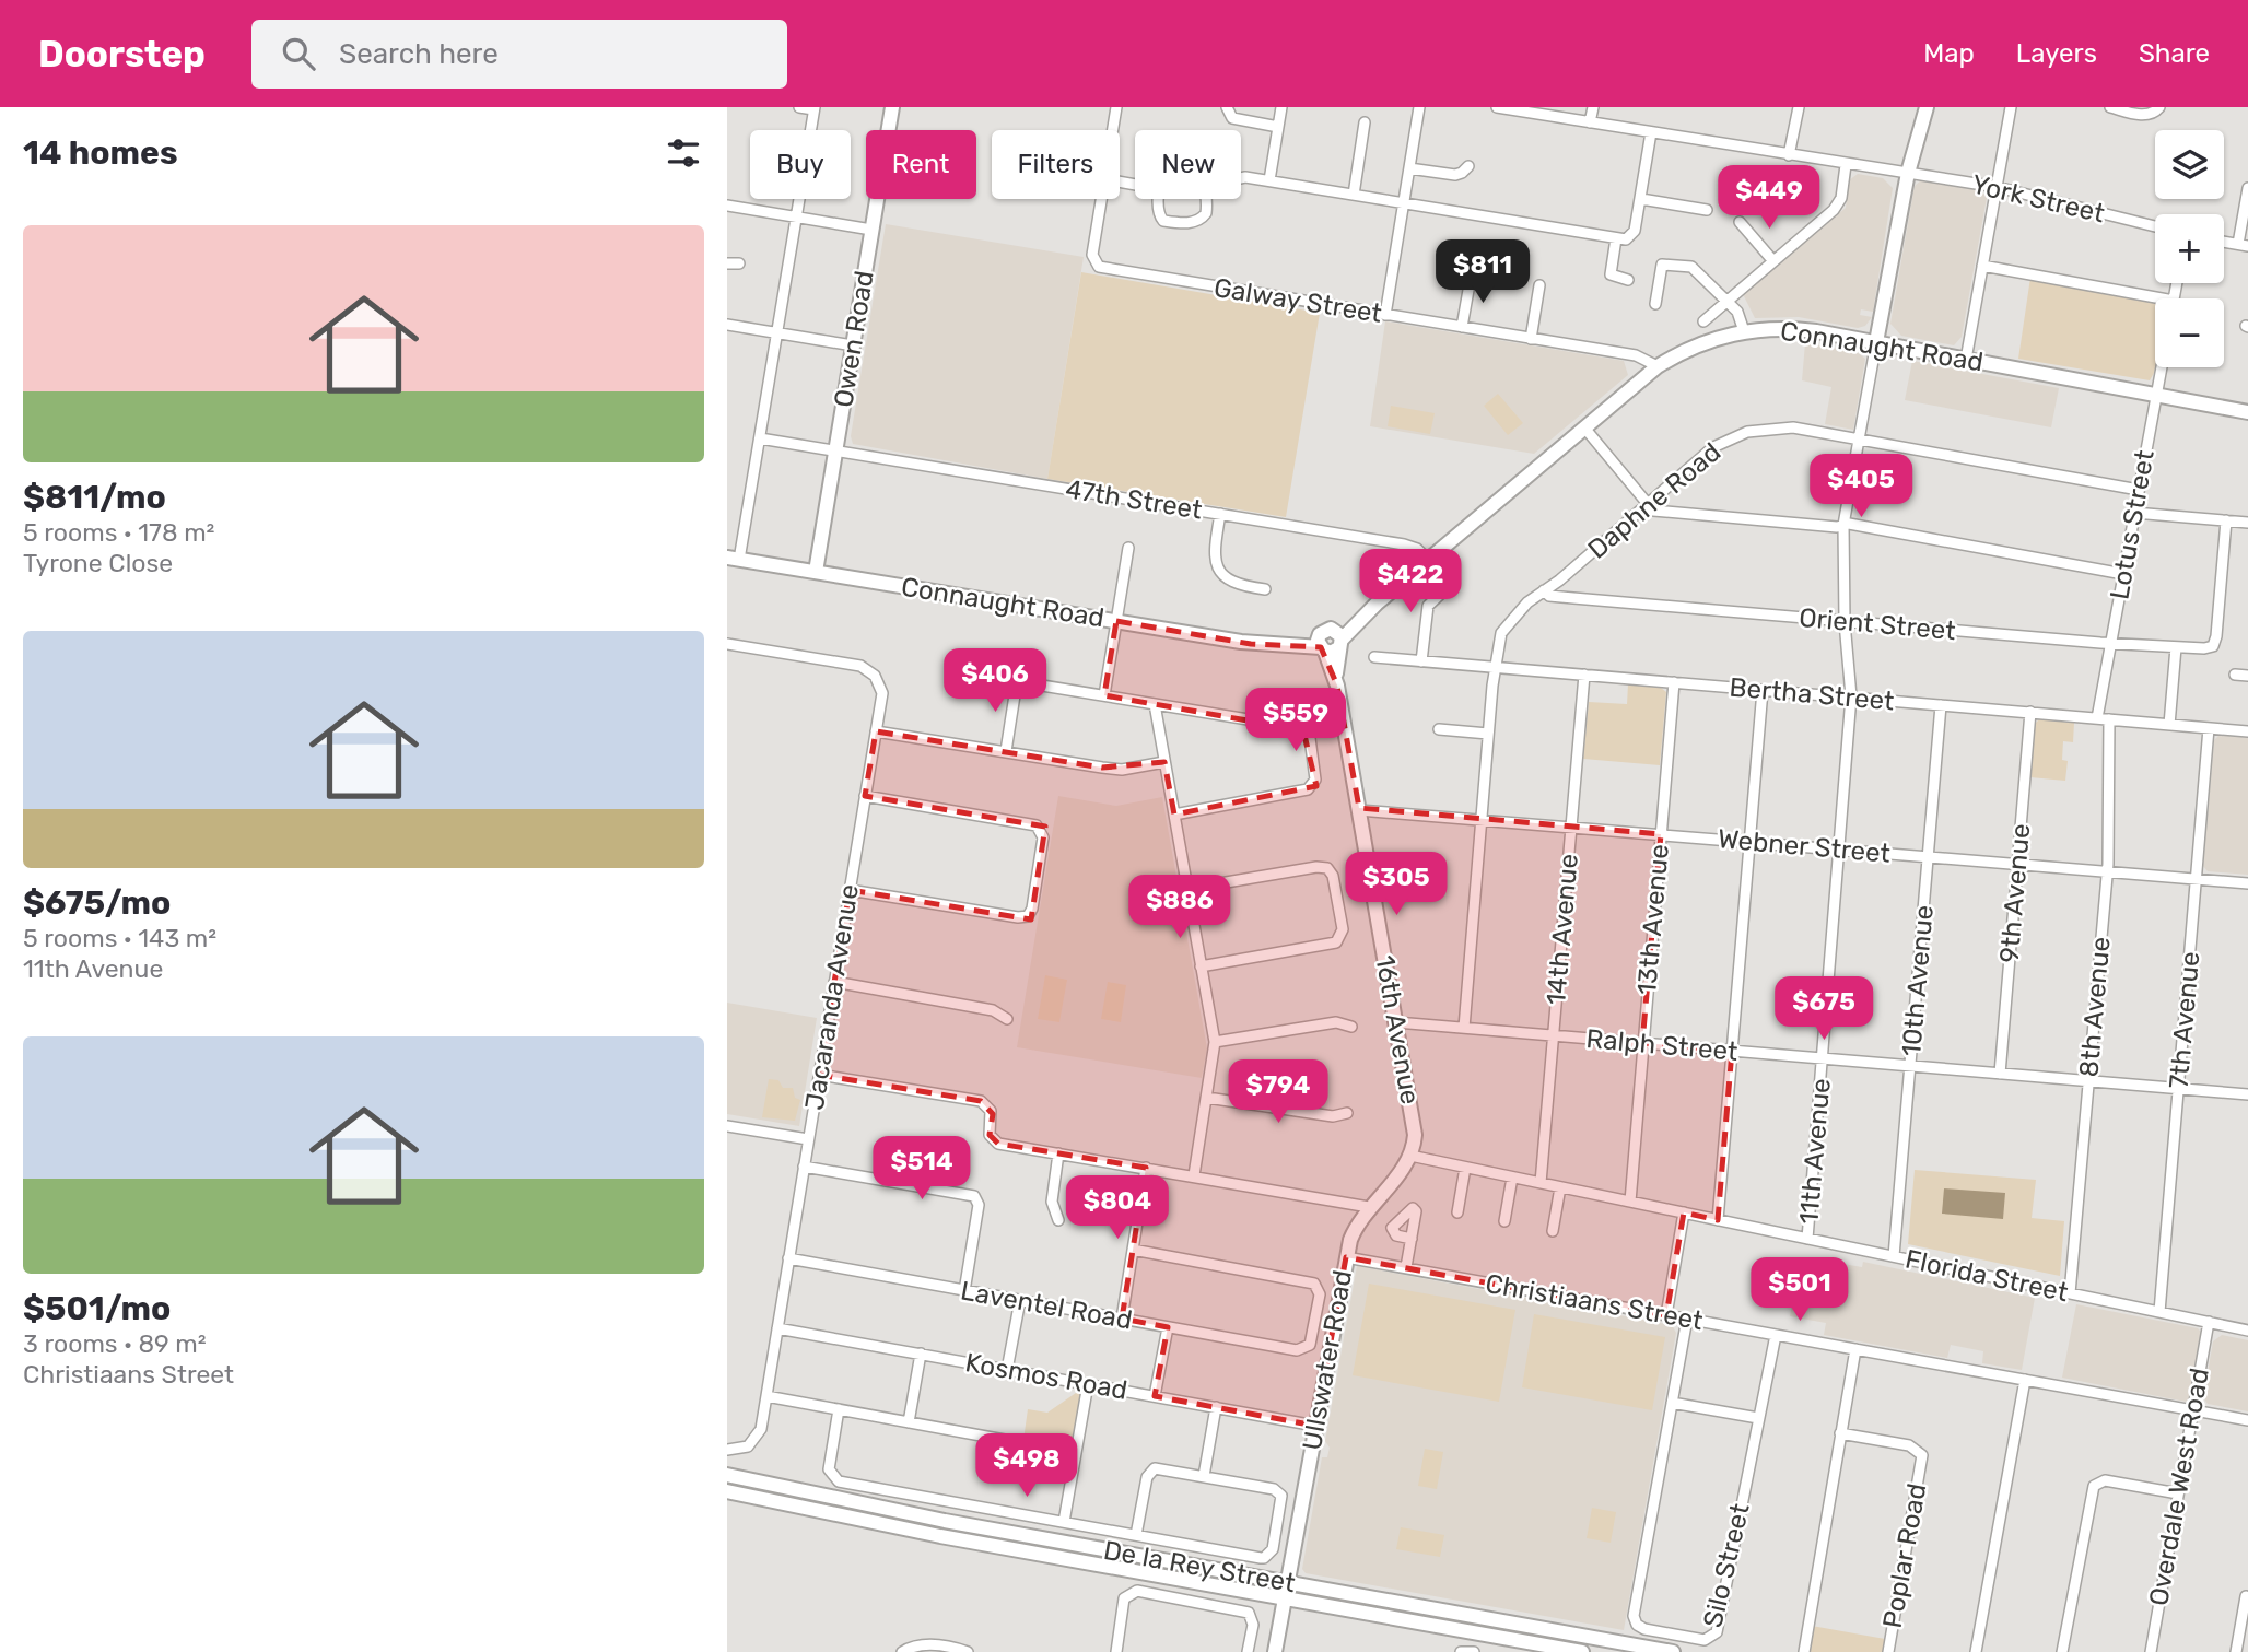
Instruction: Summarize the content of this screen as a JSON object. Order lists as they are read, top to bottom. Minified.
{"streets":{"street":["York Street","Galway Street","Owen Road","Connaught Road","47th Street","Daphne Road","Lotus Street","Orient Street","Bertha Street","Webner Street","9th Avenue","13th Avenue","14th Avenue","10th Avenue","Jacaranda Avenue","8th Avenue","7th Avenue","16th Avenue","Ralph Street","11th Avenue","Florida Street","Christiaans Street","Laventel Road","Ullswater Road","Kosmos Road","Overdale West Road","Poplar Road","Silo Street","De la Rey Street"]},"crossings":[["Galway Street","Connaught Road"],["Owen Road","Connaught Road"],["Owen Road","47th Street"],["Connaught Road","47th Street"],["Connaught Road","Lotus Street"],["Connaught Road","16th Avenue"],["Connaught Road","11th Avenue"],["Daphne Road","Lotus Street"],["Daphne Road","Orient Street"],["Daphne Road","Bertha Street"],["Daphne Road","Webner Street"],["Daphne Road","Ralph Street"],["Daphne Road","11th Avenue"],["Lotus Street","Orient Street"],["Lotus Street","Bertha Street"],["Orient Street","11th Avenue"],["Bertha Street","9th Avenue"],["Bertha Street","13th Avenue"],["Bertha Street","14th Avenue"],["Bertha Street","10th Avenue"],["Bertha Street","8th Avenue"],["Bertha Street","7th Avenue"],["Bertha Street","11th Avenue"],["Webner Street","9th Avenue"],["Webner Street","13th Avenue"],["Webner Street","14th Avenue"],["Webner Street","10th Avenue"],["Webner Street","8th Avenue"],["Webner Street","7th Avenue"],["Webner Street","16th Avenue"],["Webner Street","11th Avenue"],["9th Avenue","Ralph Street"],["13th Avenue","Ralph Street"],["13th Avenue","Florida Street"],["14th Avenue","Ralph Street"],["14th Avenue","Florida Street"],["10th Avenue","Ralph Street"],["10th Avenue","Florida Street"],["Jacaranda Avenue","Laventel Road"],["Jacaranda Avenue","Kosmos Road"],["8th Avenue","Ralph Street"],["8th Avenue","Florida Street"],["7th Avenue","Ralph Street"],["7th Avenue","Florida Street"],["16th Avenue","Ralph Street"],["16th Avenue","Florida Street"],["16th Avenue","Ullswater Road"],["Ralph Street","11th Avenue"],["11th Avenue","Florida Street"],["Florida Street","Ullswater Road"],["Florida Street","Overdale West Road"],["Christiaans Street","Ullswater Road"],["Christiaans Street","Overdale West Road"],["Christiaans Street","Silo Street"],["Ullswater Road","Kosmos Road"],["Ullswater Road","De la Rey Street"]],"page":{"header":"Doorstep","search":"Search here","nav":["Map","Layers","Share"],"heading":"14 homes","map_buttons":["+","−"],"chip":["Buy","Rent","Filters","New"],"price":["$449","$811","$405","$422","$406","$559","$305","$886","$675","$794","$514","$804","$501","$498"],"list":[{"name":"$811/mo","note":"5 rooms · 178 m² · Tyrone Close"},{"name":"$675/mo","note":"5 rooms · 143 m² · 11th Avenue"},{"name":"$501/mo","note":"3 rooms · 89 m² · Christiaans Street"}]}}
